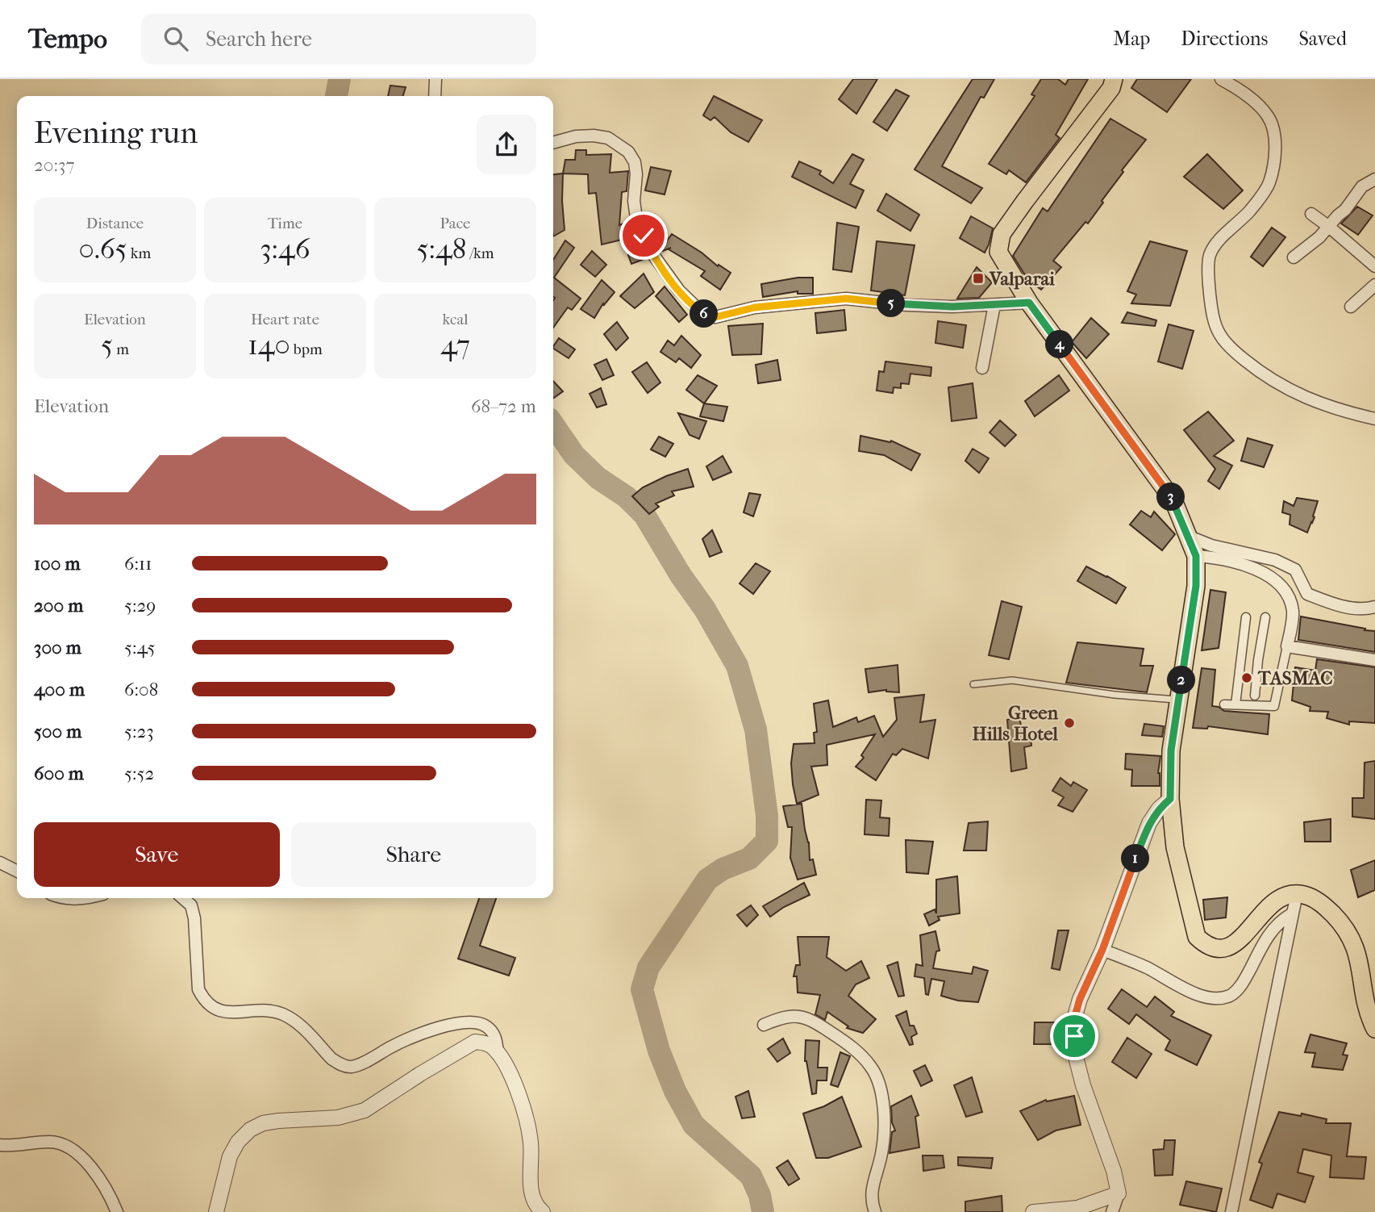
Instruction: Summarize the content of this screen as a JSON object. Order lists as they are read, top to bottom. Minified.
{"places":{"transit":["Valparai"],"other":["TASMAC","Green Hills Hotel"]},"page":{"header":"Tempo","search":"Search here","nav":["Map","Directions","Saved"],"heading":["Evening run","20:37"],"stats":[["Distance","0.65 km"],["Time","3:46"],["Pace","5:48 /km"],["Elevation","5 m"],["Heart rate","140 bpm"],["kcal","47"]],"pins":["5","6","4","3","2","1"],"chart":["Elevation","68–72 m"],"list":[{"name":"100 m","note":"6:11"},{"name":"200 m","note":"5:29"},{"name":"300 m","note":"5:45"},{"name":"400 m","note":"6:08"},{"name":"500 m","note":"5:23"},{"name":"600 m","note":"5:52"}],"buttons":["Save","Share"]}}
